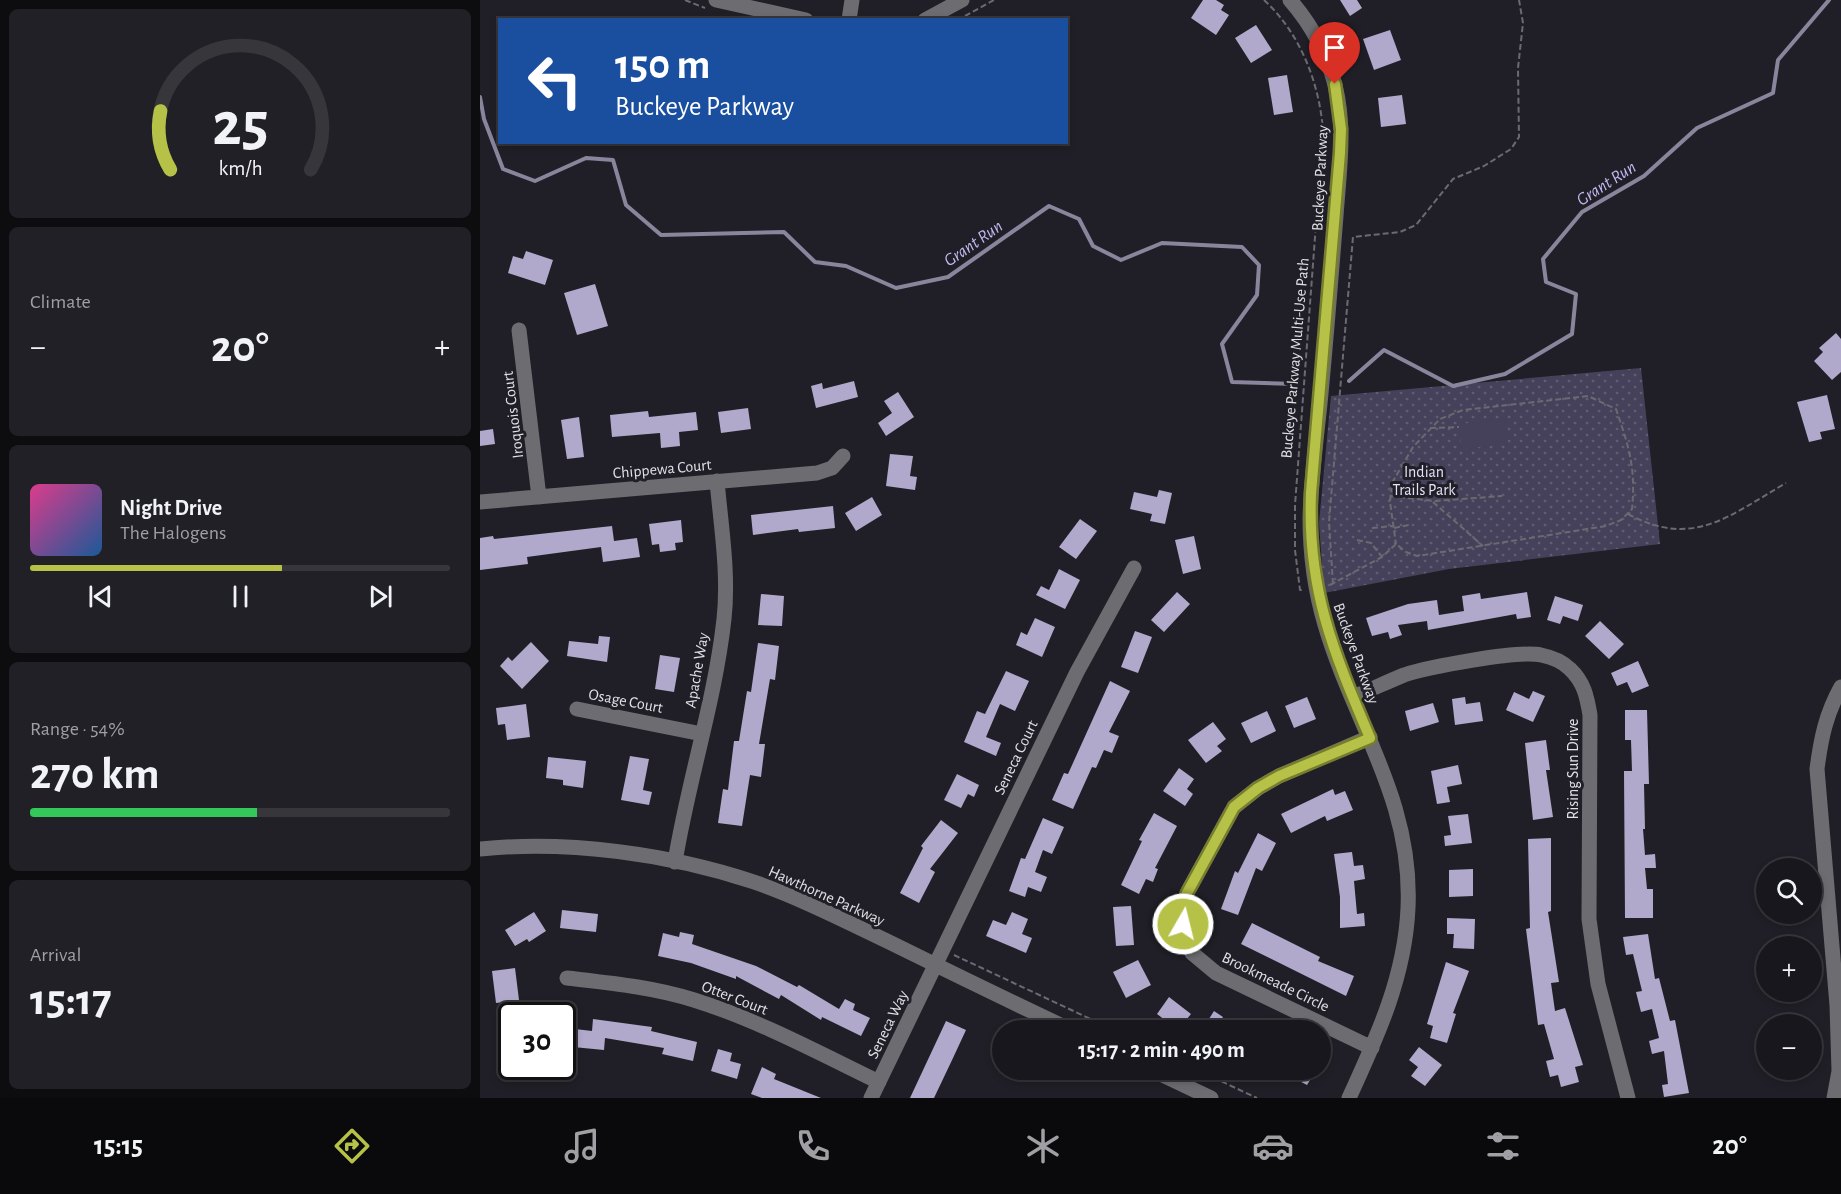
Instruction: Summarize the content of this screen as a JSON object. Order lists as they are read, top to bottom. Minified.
{"streets":{"street":["Buckeye Parkway","Iroquois Court","Chippewa Court","Apache Way","Osage Court","Seneca Court","Rising Sun Drive","Hawthorne Parkway","Brookmeade Circle","Otter Court","Seneca Way"],"path":["Buckeye Parkway Multi-Use Path"]},"crossings":[["Buckeye Parkway","Rising Sun Drive"],["Buckeye Parkway","Brookmeade Circle"],["Iroquois Court","Chippewa Court"],["Chippewa Court","Apache Way"],["Apache Way","Osage Court"],["Apache Way","Hawthorne Parkway"],["Seneca Court","Hawthorne Parkway"],["Seneca Court","Seneca Way"],["Hawthorne Parkway","Seneca Way"],["Otter Court","Seneca Way"]],"water":["Grant Run"],"parks":["Indian Trails Park"],"page":{"turn":["150 m","Buckeye Parkway"],"tile":["Climate",["Range · 54%","270 km"],["Arrival","15:17"]],"heat":["−","20°","+"],"song":["Night Drive","The Halogens"],"map_buttons":["+","−"],"limit":"30","trip":"15:17 · 2 min · 490 m","tabs":["15:15","20°"],"gauge":["25","km/h"]}}
